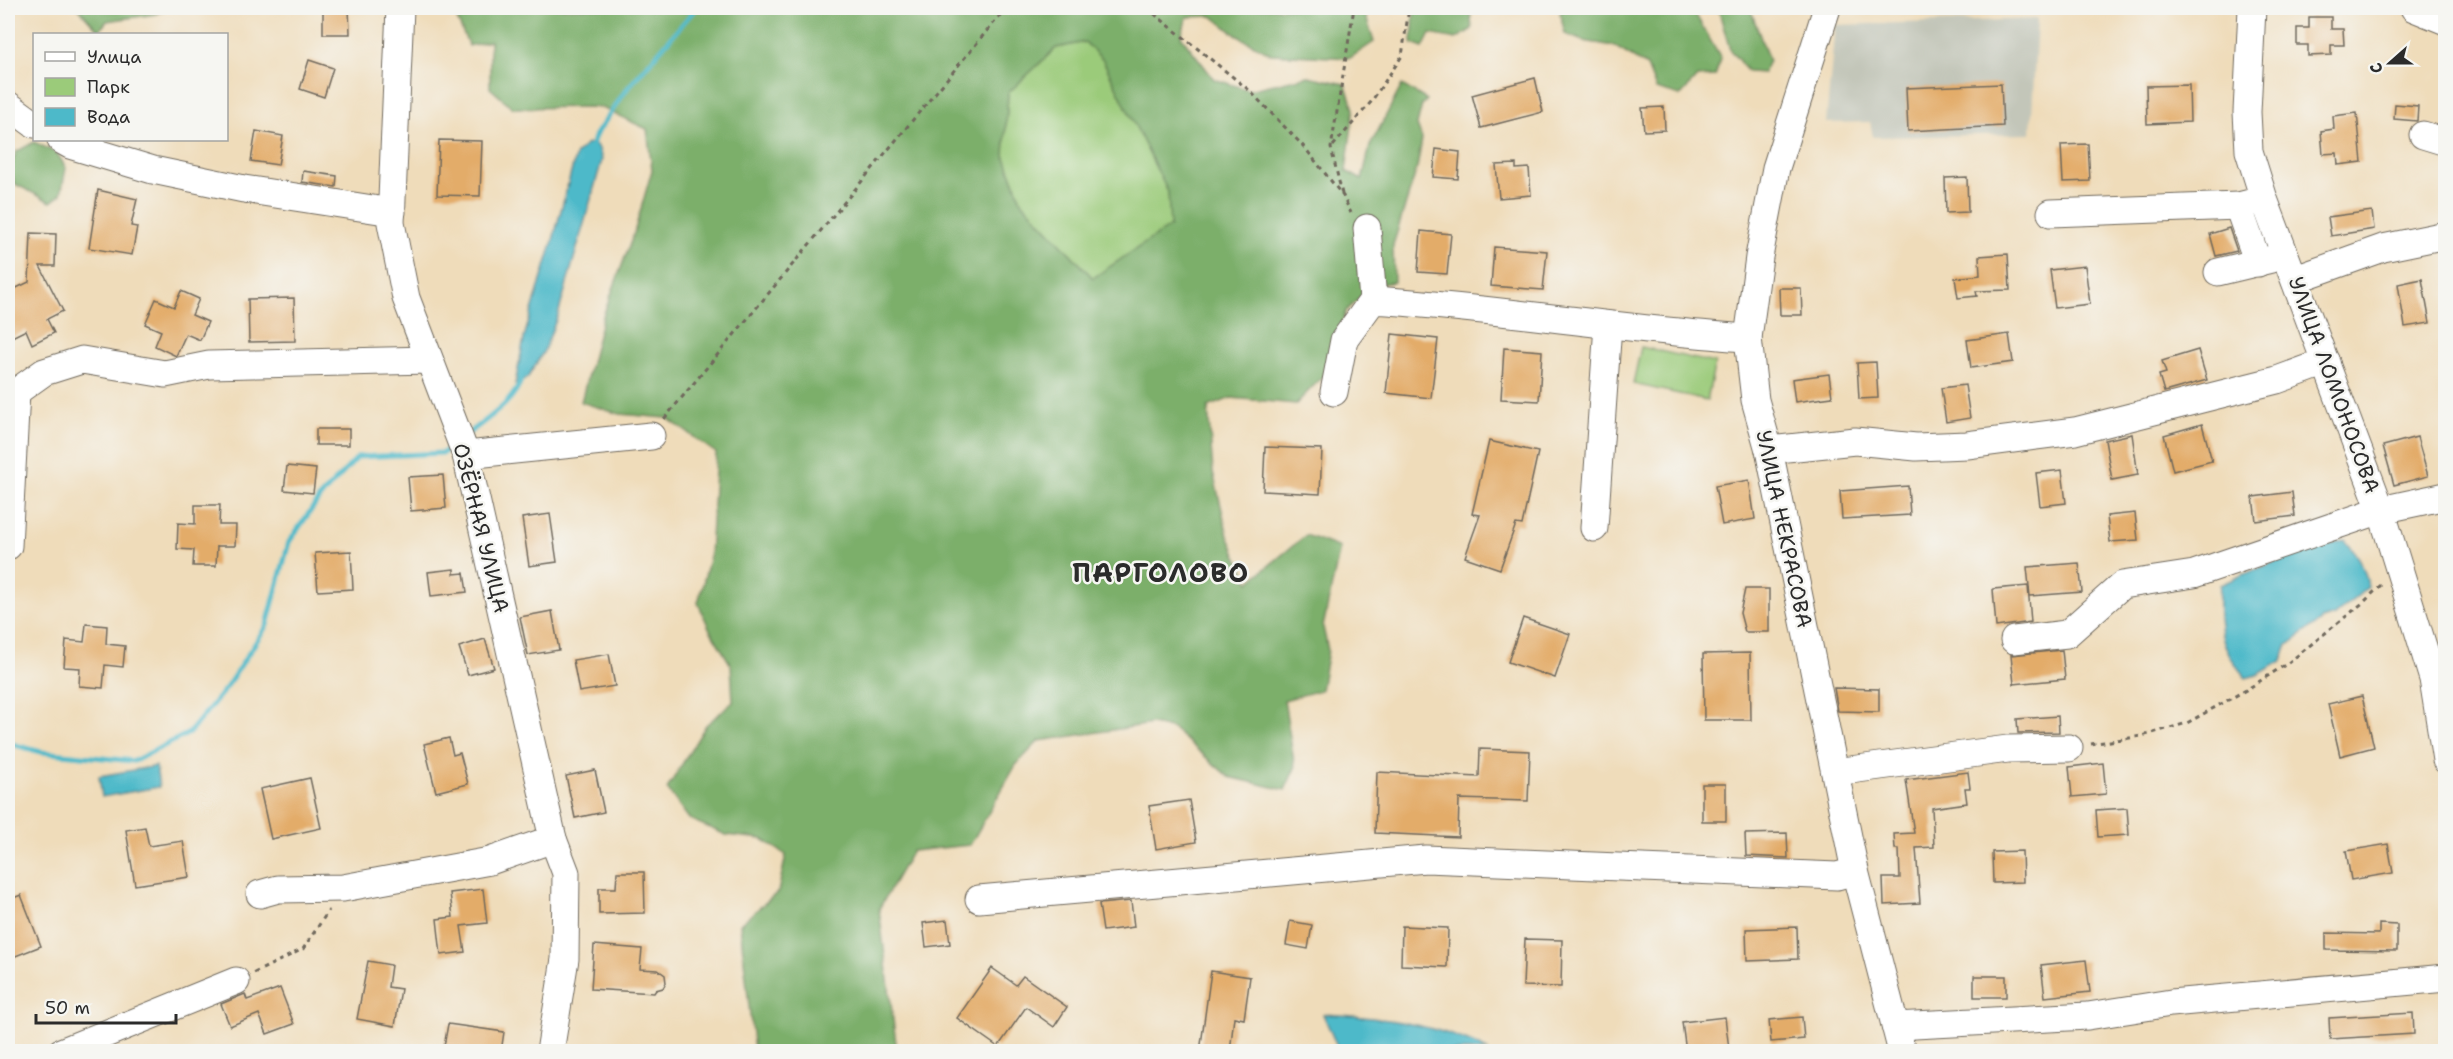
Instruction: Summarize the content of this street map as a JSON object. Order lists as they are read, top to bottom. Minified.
{"streets":{"street":["УЛИЦА ЛОМОНОСОВА","ОЗЁРНАЯ УЛИЦА","УЛИЦА НЕКРАСОВА"]},"districts":["ПАРГОЛОВО"],"legend":["Улица","Парк","Вода"],"scale_bar":"50 m","north":"left"}
